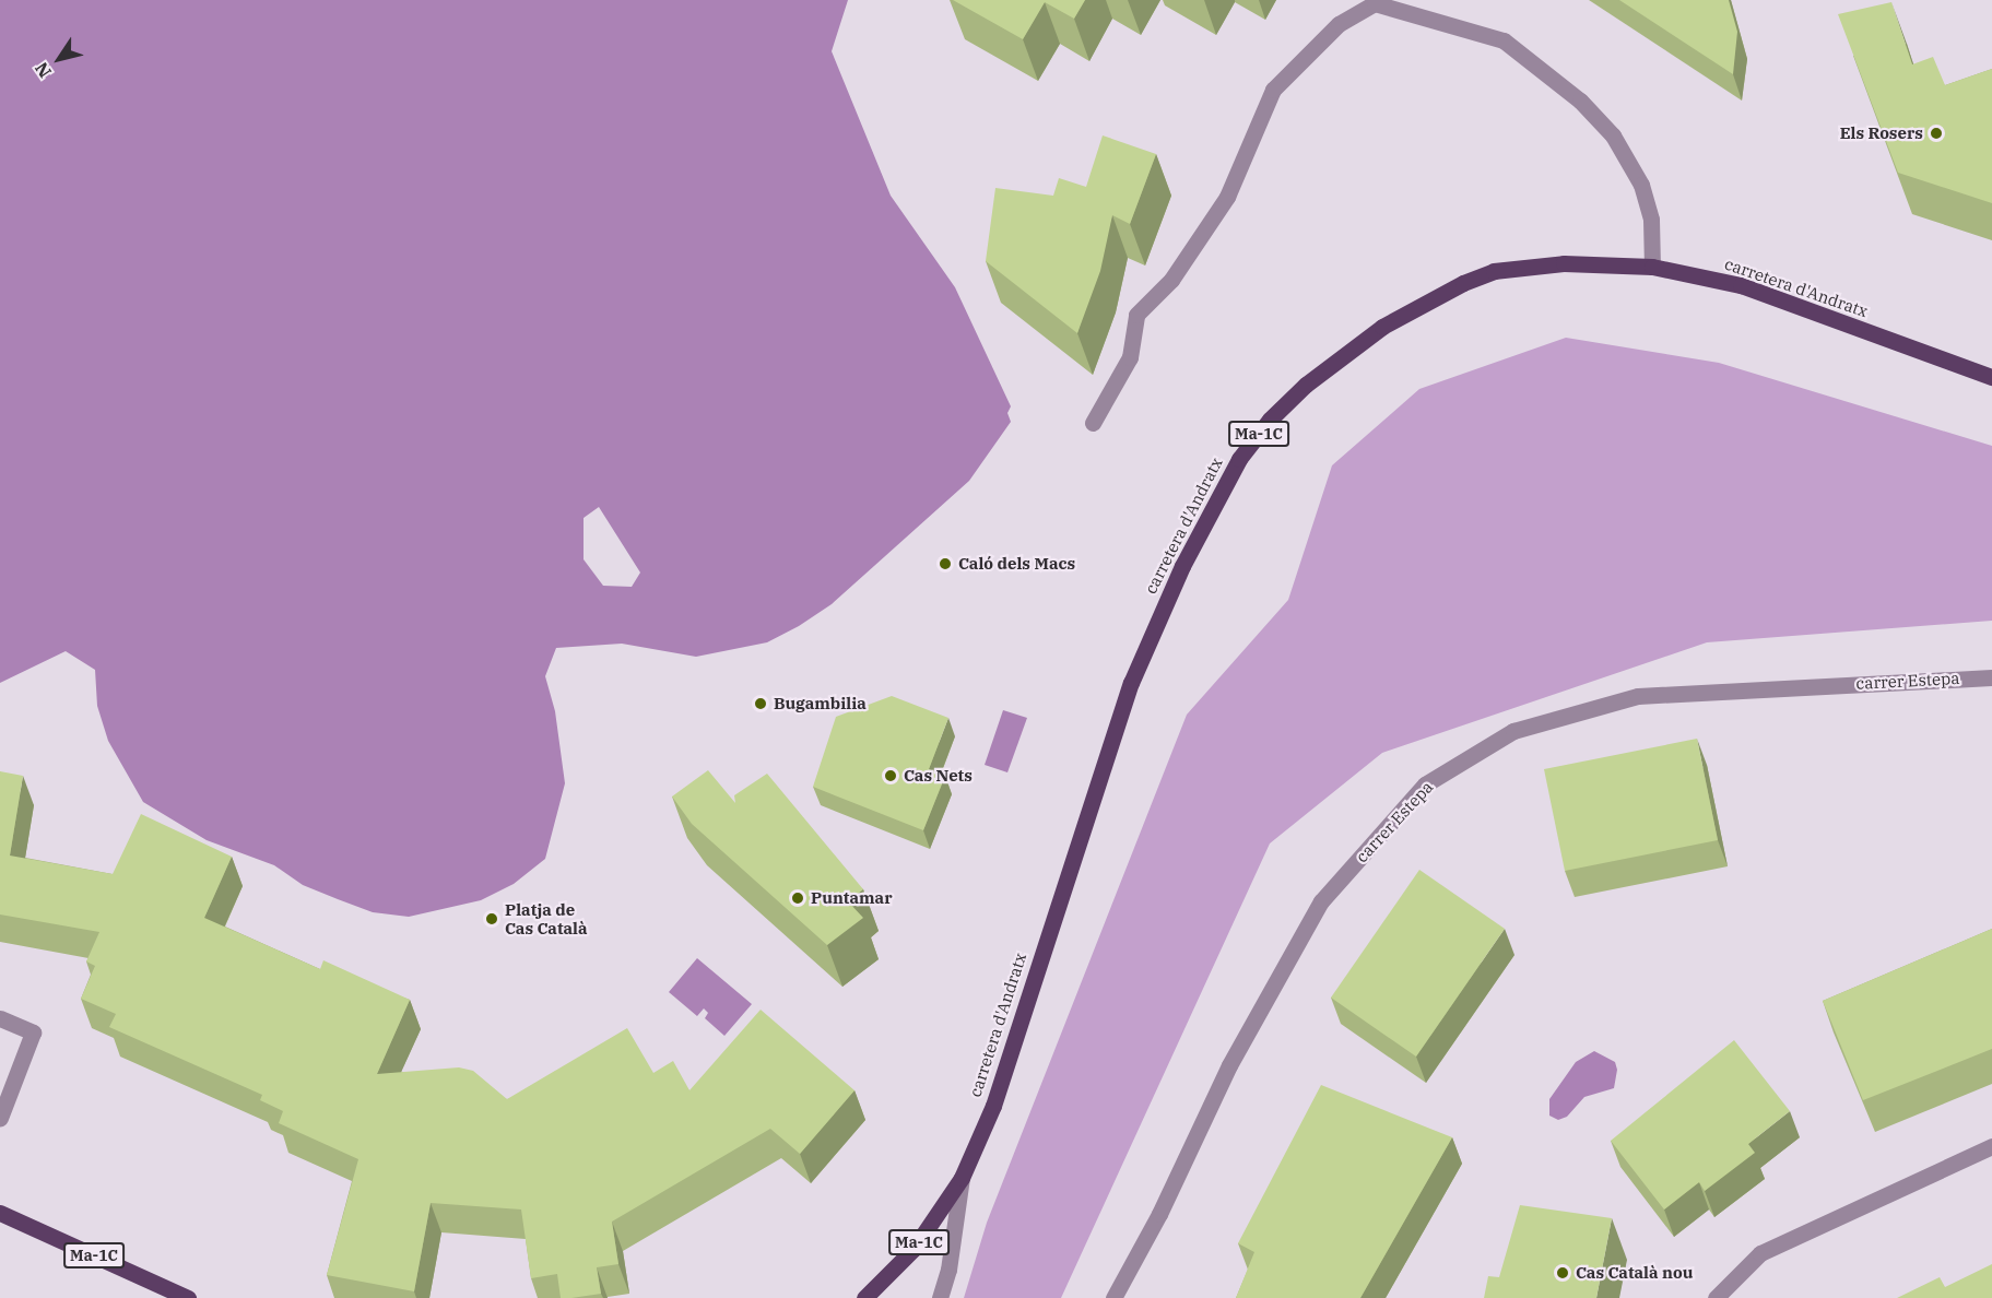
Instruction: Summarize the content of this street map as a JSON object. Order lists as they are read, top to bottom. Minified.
{"streets":{"main road":["carretera d'Andratx","Ma-1C"],"street":["carrer Estepa"]},"places":["Els Rosers","Caló dels Macs","Bugambilia","Cas Nets","Puntamar","Platja de Cas Català","Cas Català nou"],"north":"bottom left"}
